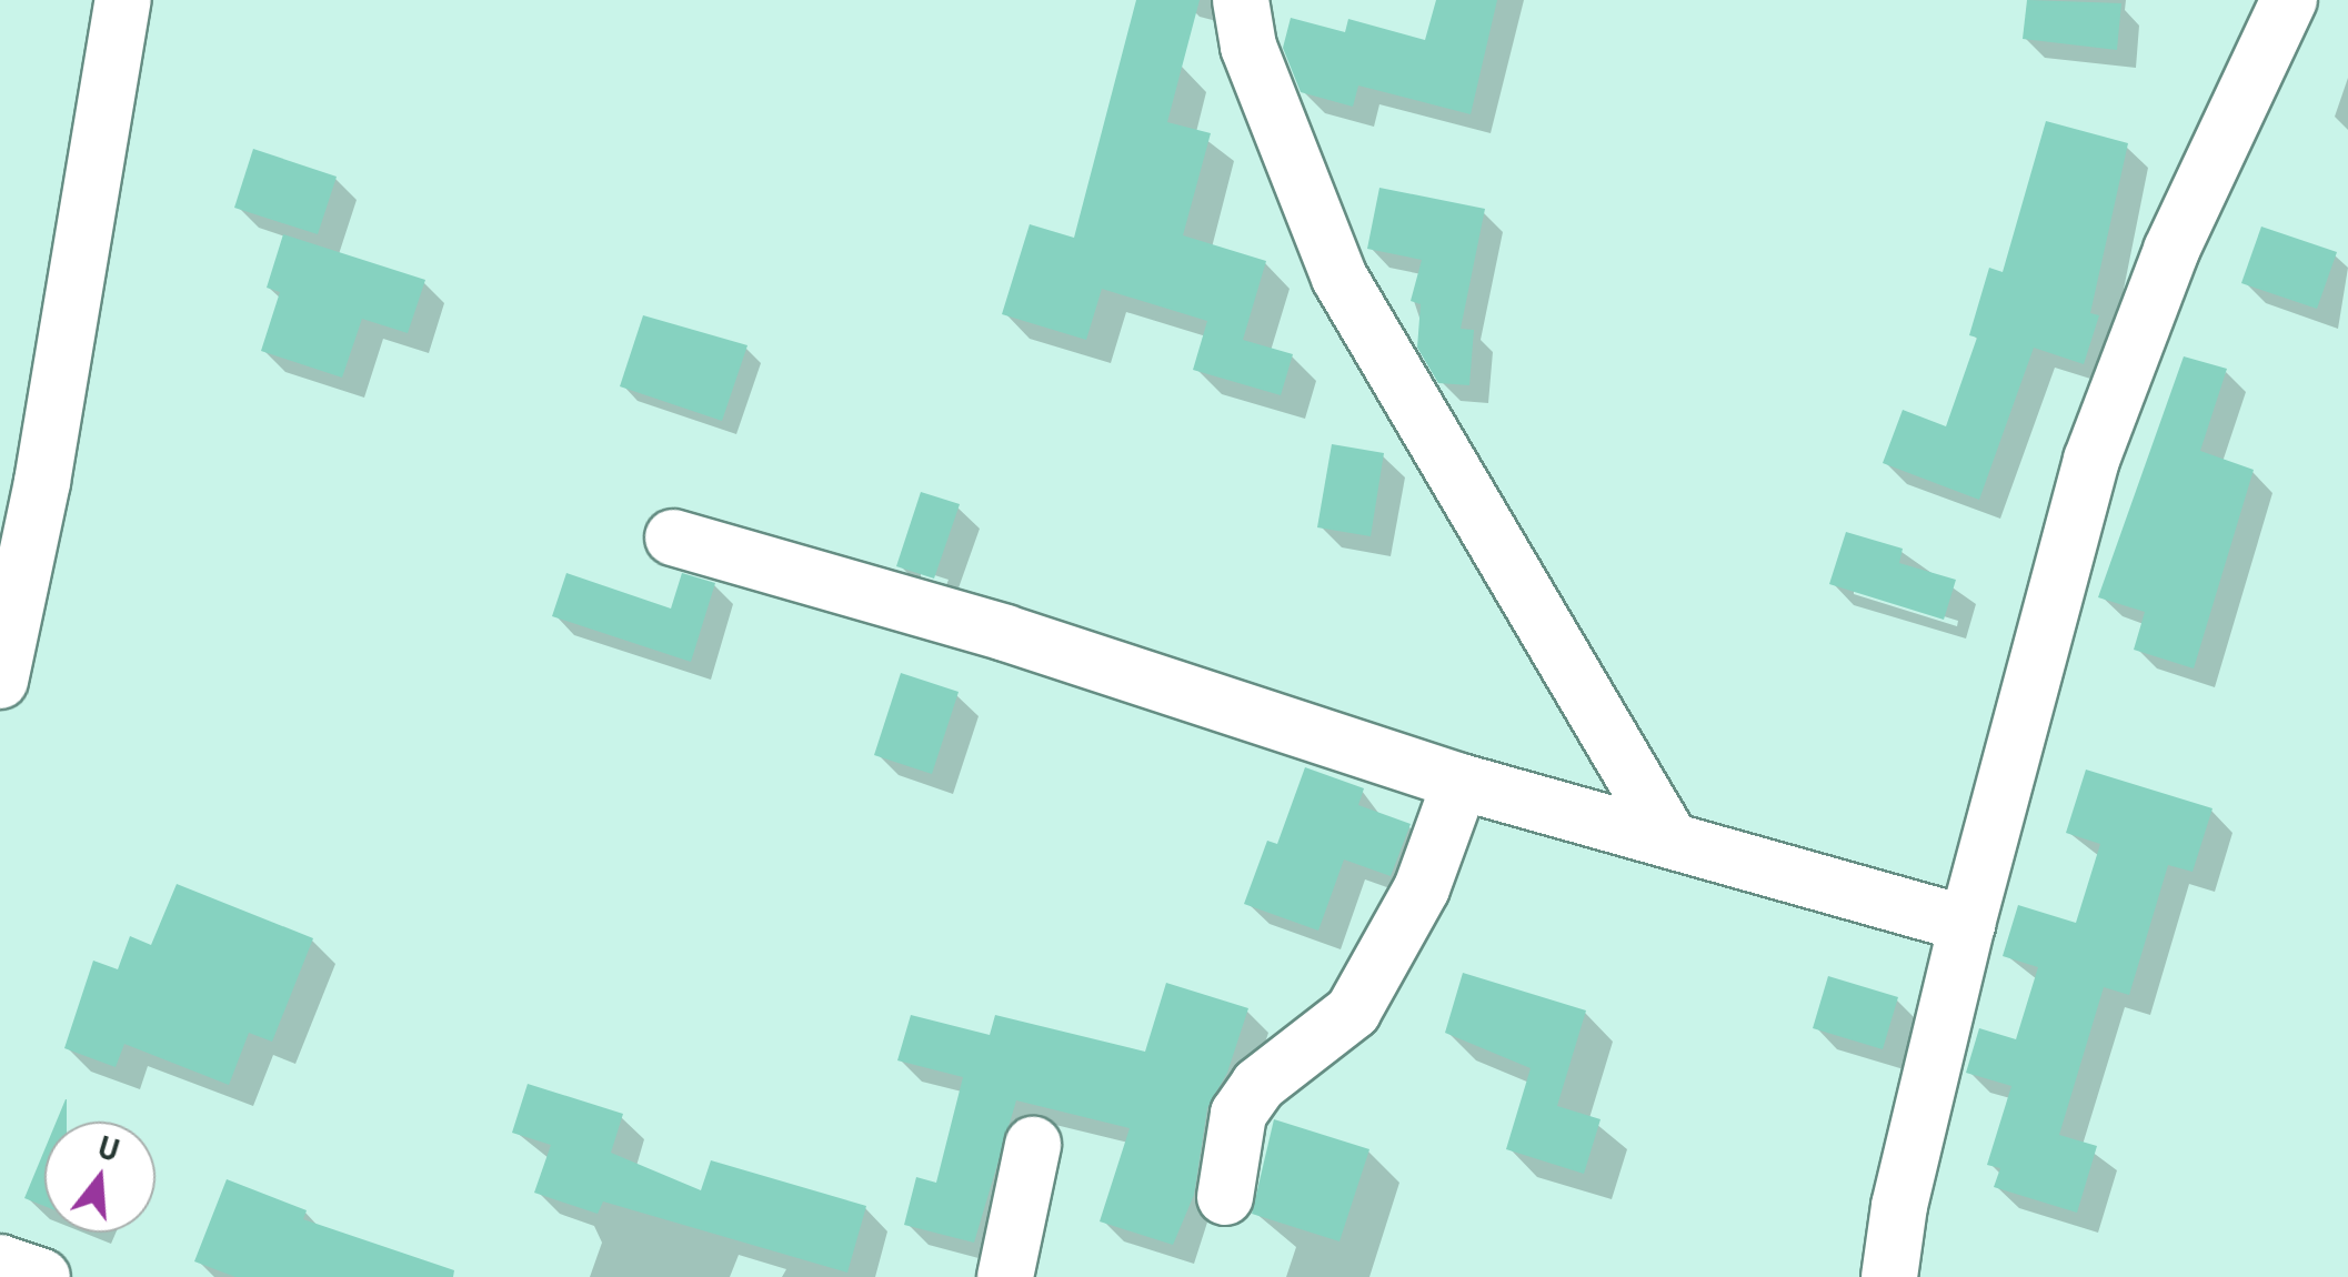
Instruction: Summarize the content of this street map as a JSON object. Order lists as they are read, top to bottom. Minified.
{"north":"top"}
